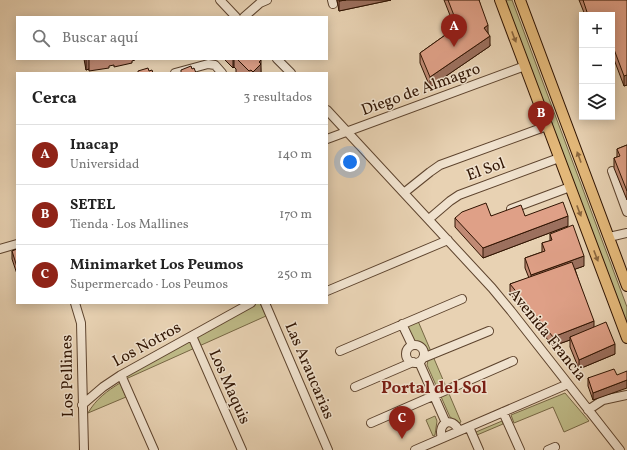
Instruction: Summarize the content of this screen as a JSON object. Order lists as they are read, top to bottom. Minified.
{"streets":{"street":["Diego de Almagro","El Sol","Avenida Francia","Los Notros","Las Araucarias","Los Pellines","Los Maquis"]},"crossings":[["Diego de Almagro","Avenida Francia"],["El Sol","Avenida Francia"],["Los Notros","Los Pellines"],["Los Notros","Los Maquis"]],"districts":["Portal del Sol"],"page":{"map_buttons":["+","−"],"pins":["A","B","C"],"search":"Buscar aquí","heading":["Cerca","3 resultados"],"list":[{"mark":"A","name":"Inacap","note":"Universidad","value":"140 m"},{"mark":"B","name":"SETEL","note":"Tienda · Los Mallines","value":"170 m"},{"mark":"C","name":"Minimarket Los Peumos","note":"Supermercado · Los Peumos","value":"250 m"}]}}
